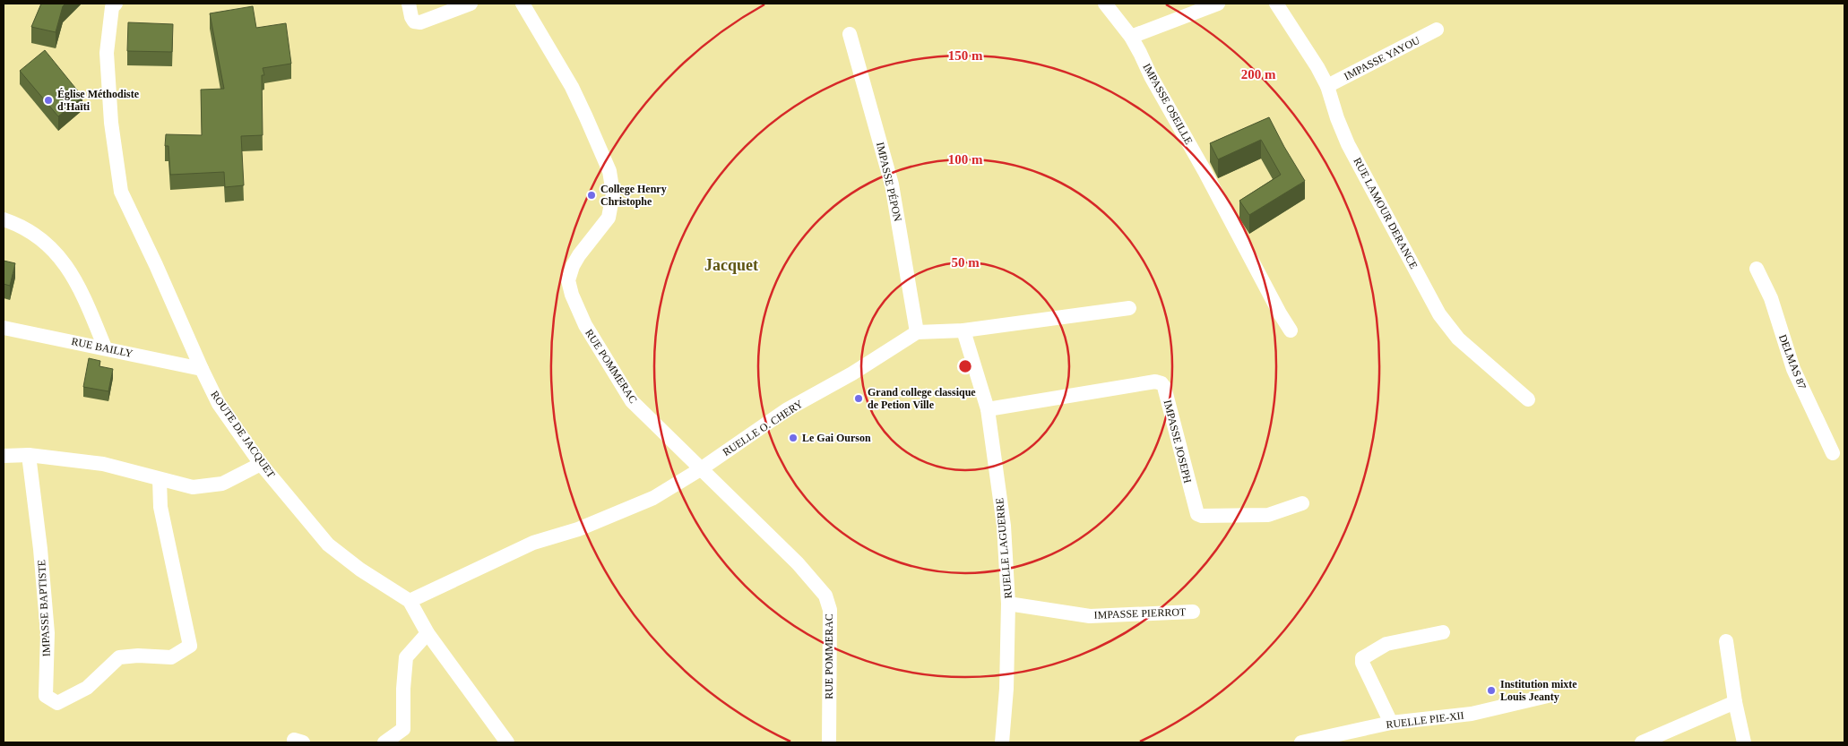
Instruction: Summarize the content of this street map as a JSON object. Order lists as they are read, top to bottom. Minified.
{"streets":{"street":["IMPASSE YAYOU","IMPASSE OSEILLE","IMPASSE PÉPON","RUE LAMOUR DERANCE","RUE BAILLY","DELMAS 87","RUE POMMERAC","RUELLE O. CHERY","ROUTE DE JACQUET","IMPASSE JOSEPH","RUELLE LAGUERRE","IMPASSE BAPTISTE","IMPASSE PIERROT","RUELLE PIE-XII"]},"crossings":[["IMPASSE YAYOU","RUE LAMOUR DERANCE"],["IMPASSE PÉPON","RUELLE O. CHERY"],["RUE BAILLY","ROUTE DE JACQUET"],["RUE POMMERAC","RUELLE O. CHERY"],["RUELLE O. CHERY","ROUTE DE JACQUET"],["RUELLE O. CHERY","RUELLE LAGUERRE"],["IMPASSE JOSEPH","RUELLE LAGUERRE"],["RUELLE LAGUERRE","IMPASSE PIERROT"]],"districts":["Jacquet"],"places":["Église Méthodiste d'Haïti","College Henry Christophe","Grand college classique de Petion Ville","Le Gai Ourson","Institution mixte Louis Jeanty"],"rings":["150 m","200 m","100 m","50 m"]}
